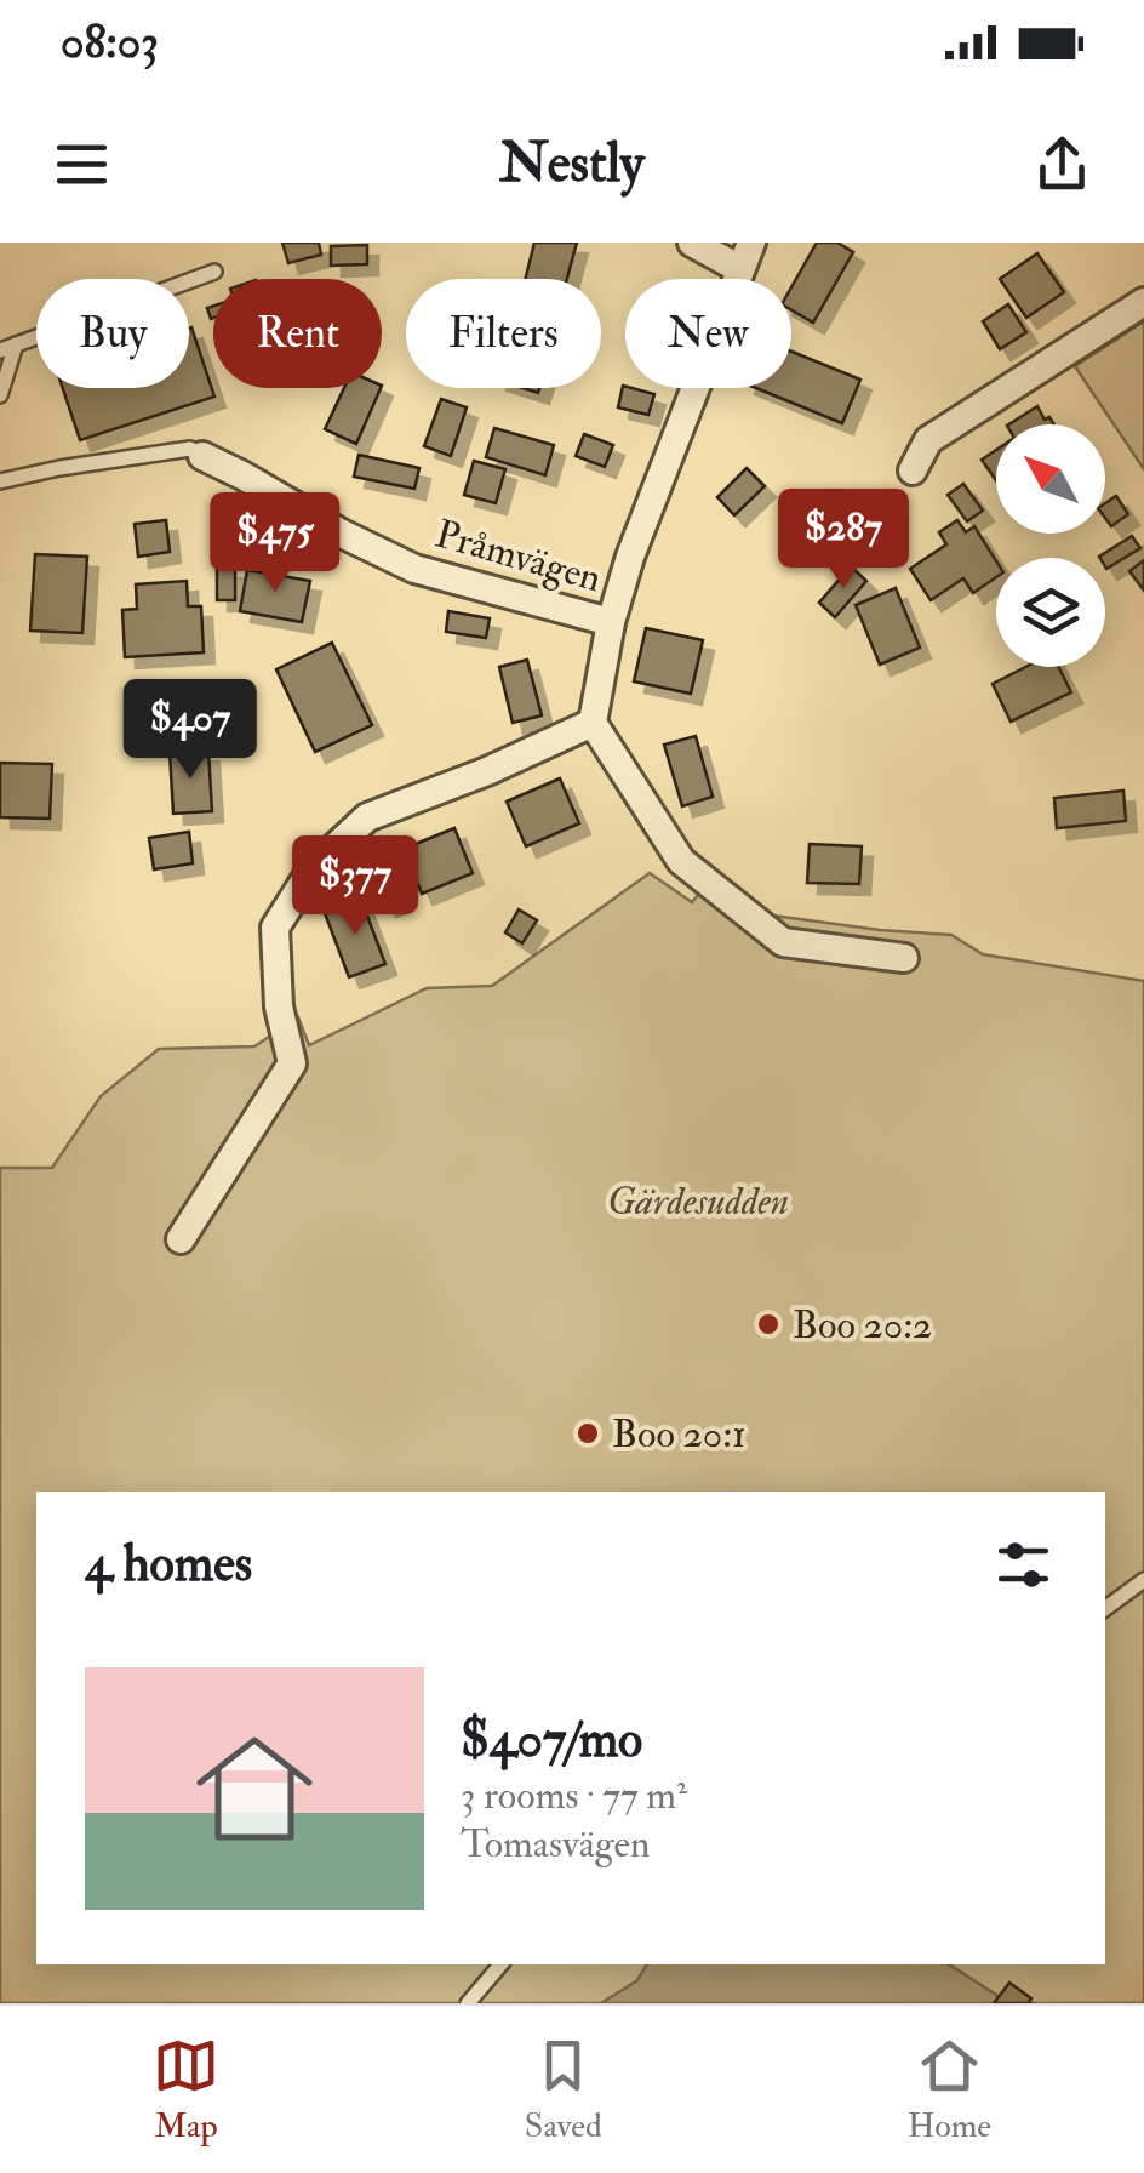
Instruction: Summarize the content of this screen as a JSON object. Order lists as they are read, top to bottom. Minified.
{"streets":{"street":["Pråmvägen"]},"parks":["Gärdesudden"],"places":["Boo 20:2","Boo 20:1"],"north":"top left","page":{"status":"08:03","header":"Nestly","chip":["Buy","Rent","Filters","New"],"price":["$287","$475","$407","$377"],"heading":"4 homes","list":[{"name":"$407/mo","note":"3 rooms · 77 m² · Tomasvägen"}],"tabs":["Map","Saved","Home"]}}
